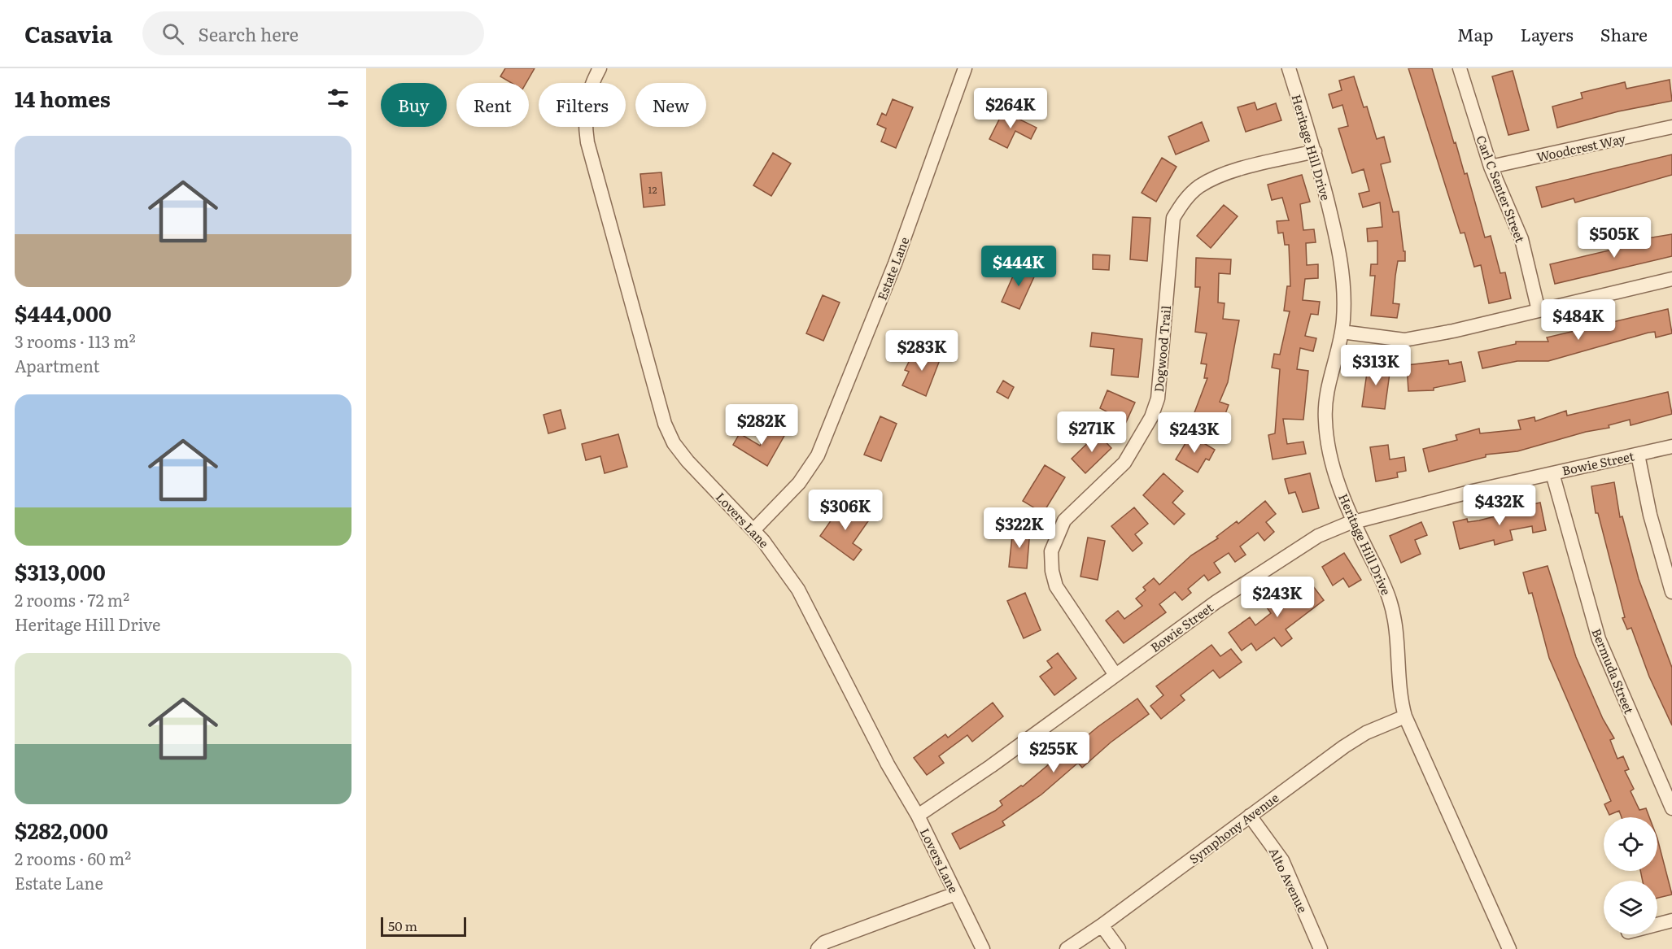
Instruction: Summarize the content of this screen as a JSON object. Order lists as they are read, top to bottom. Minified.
{"streets":{"street":["Heritage Hill Drive","Woodcrest Way","Carl C Senter Street","Estate Lane","Dogwood Trail","Bowie Street","Lovers Lane","Bermuda Street","Symphony Avenue","Alto Avenue"]},"crossings":[["Heritage Hill Drive","Dogwood Trail"],["Heritage Hill Drive","Bowie Street"],["Heritage Hill Drive","Symphony Avenue"],["Woodcrest Way","Carl C Senter Street"],["Estate Lane","Lovers Lane"],["Dogwood Trail","Bowie Street"],["Bowie Street","Lovers Lane"],["Bowie Street","Bermuda Street"],["Symphony Avenue","Alto Avenue"]],"house_numbers":["12"],"scale_bar":"50 m","page":{"header":"Casavia","search":"Search here","nav":["Map","Layers","Share"],"heading":"14 homes","chip":["Buy","Rent","Filters","New"],"price":["$264K","$505K","$444K","$484K","$283K","$313K","$282K","$271K","$243K","$432K","$306K","$322K","$243K","$255K"],"list":[{"name":"$444,000","note":"3 rooms · 113 m² · Apartment"},{"name":"$313,000","note":"2 rooms · 72 m² · Heritage Hill Drive"},{"name":"$282,000","note":"2 rooms · 60 m² · Estate Lane"}],"scale":"50 m"}}
